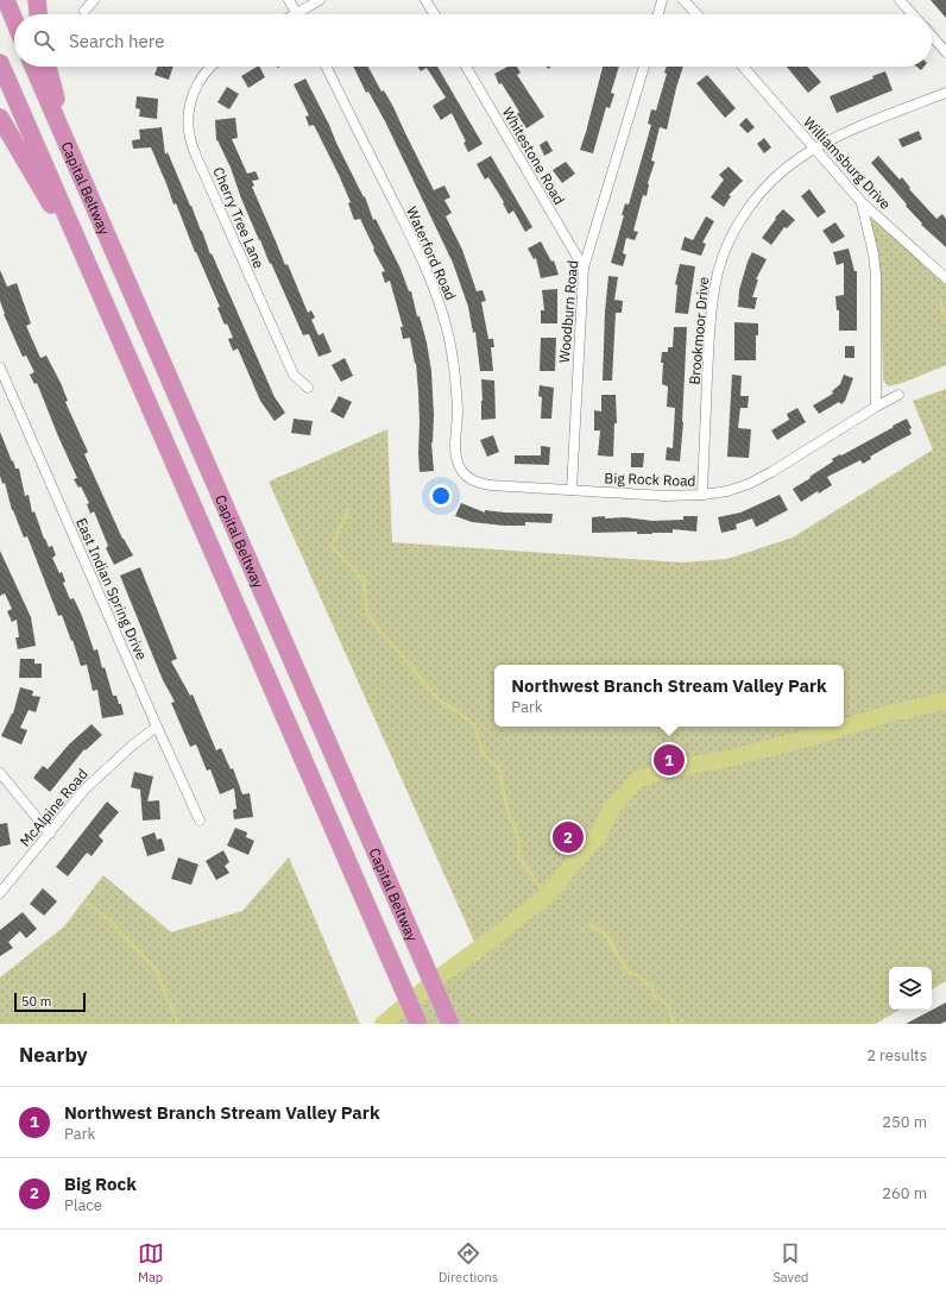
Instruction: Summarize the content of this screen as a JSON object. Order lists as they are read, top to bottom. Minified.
{"streets":{"highway":["Capital Beltway"],"street":["Whitestone Road","Williamsburg Drive","Cherry Tree Lane","Waterford Road","Woodburn Road","Brookmoor Drive","Big Rock Road","East Indian Spring Drive","McAlpine Road"]},"crossings":[["Whitestone Road","Woodburn Road"],["Williamsburg Drive","Brookmoor Drive"],["Waterford Road","Big Rock Road"],["Woodburn Road","Big Rock Road"],["Brookmoor Drive","Big Rock Road"],["East Indian Spring Drive","McAlpine Road"]],"scale_bar":"50 m","page":{"search":"Search here","popup":["Northwest Branch Stream Valley Park","Park"],"pins":["1","2"],"scale":"50 m","heading":["Nearby","2 results"],"list":[{"mark":"1","name":"Northwest Branch Stream Valley Park","note":"Park","value":"250 m"},{"mark":"2","name":"Big Rock","note":"Place","value":"260 m"}],"nav":["Map","Directions","Saved"]}}
